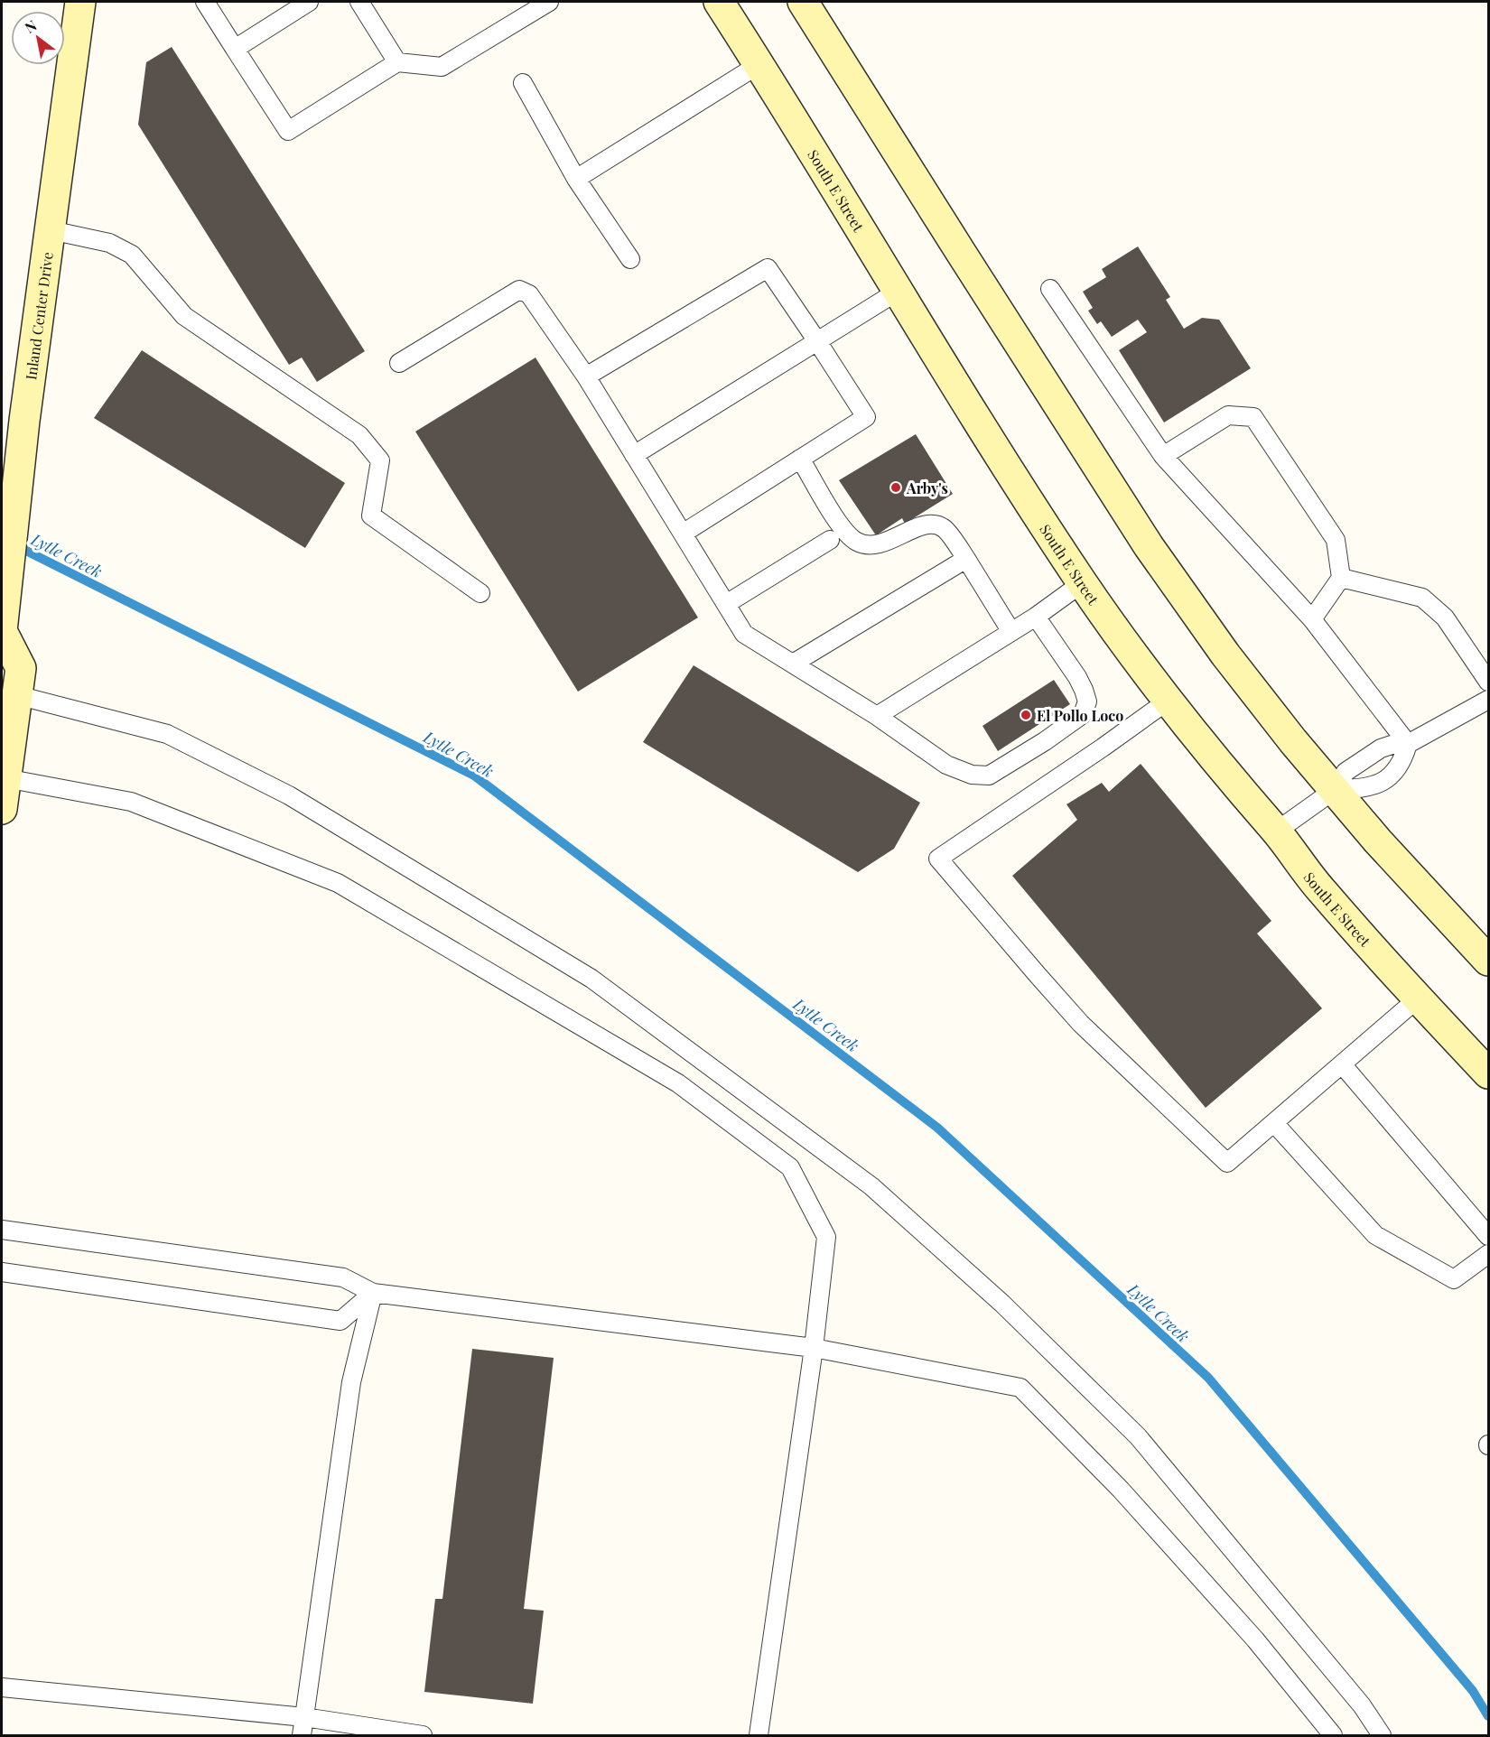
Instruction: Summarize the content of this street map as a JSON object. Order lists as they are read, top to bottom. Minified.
{"streets":{"main road":["South E Street","Inland Center Drive"]},"water":["Lytle Creek"],"places":["Arby's","El Pollo Loco"],"north":"top left"}
